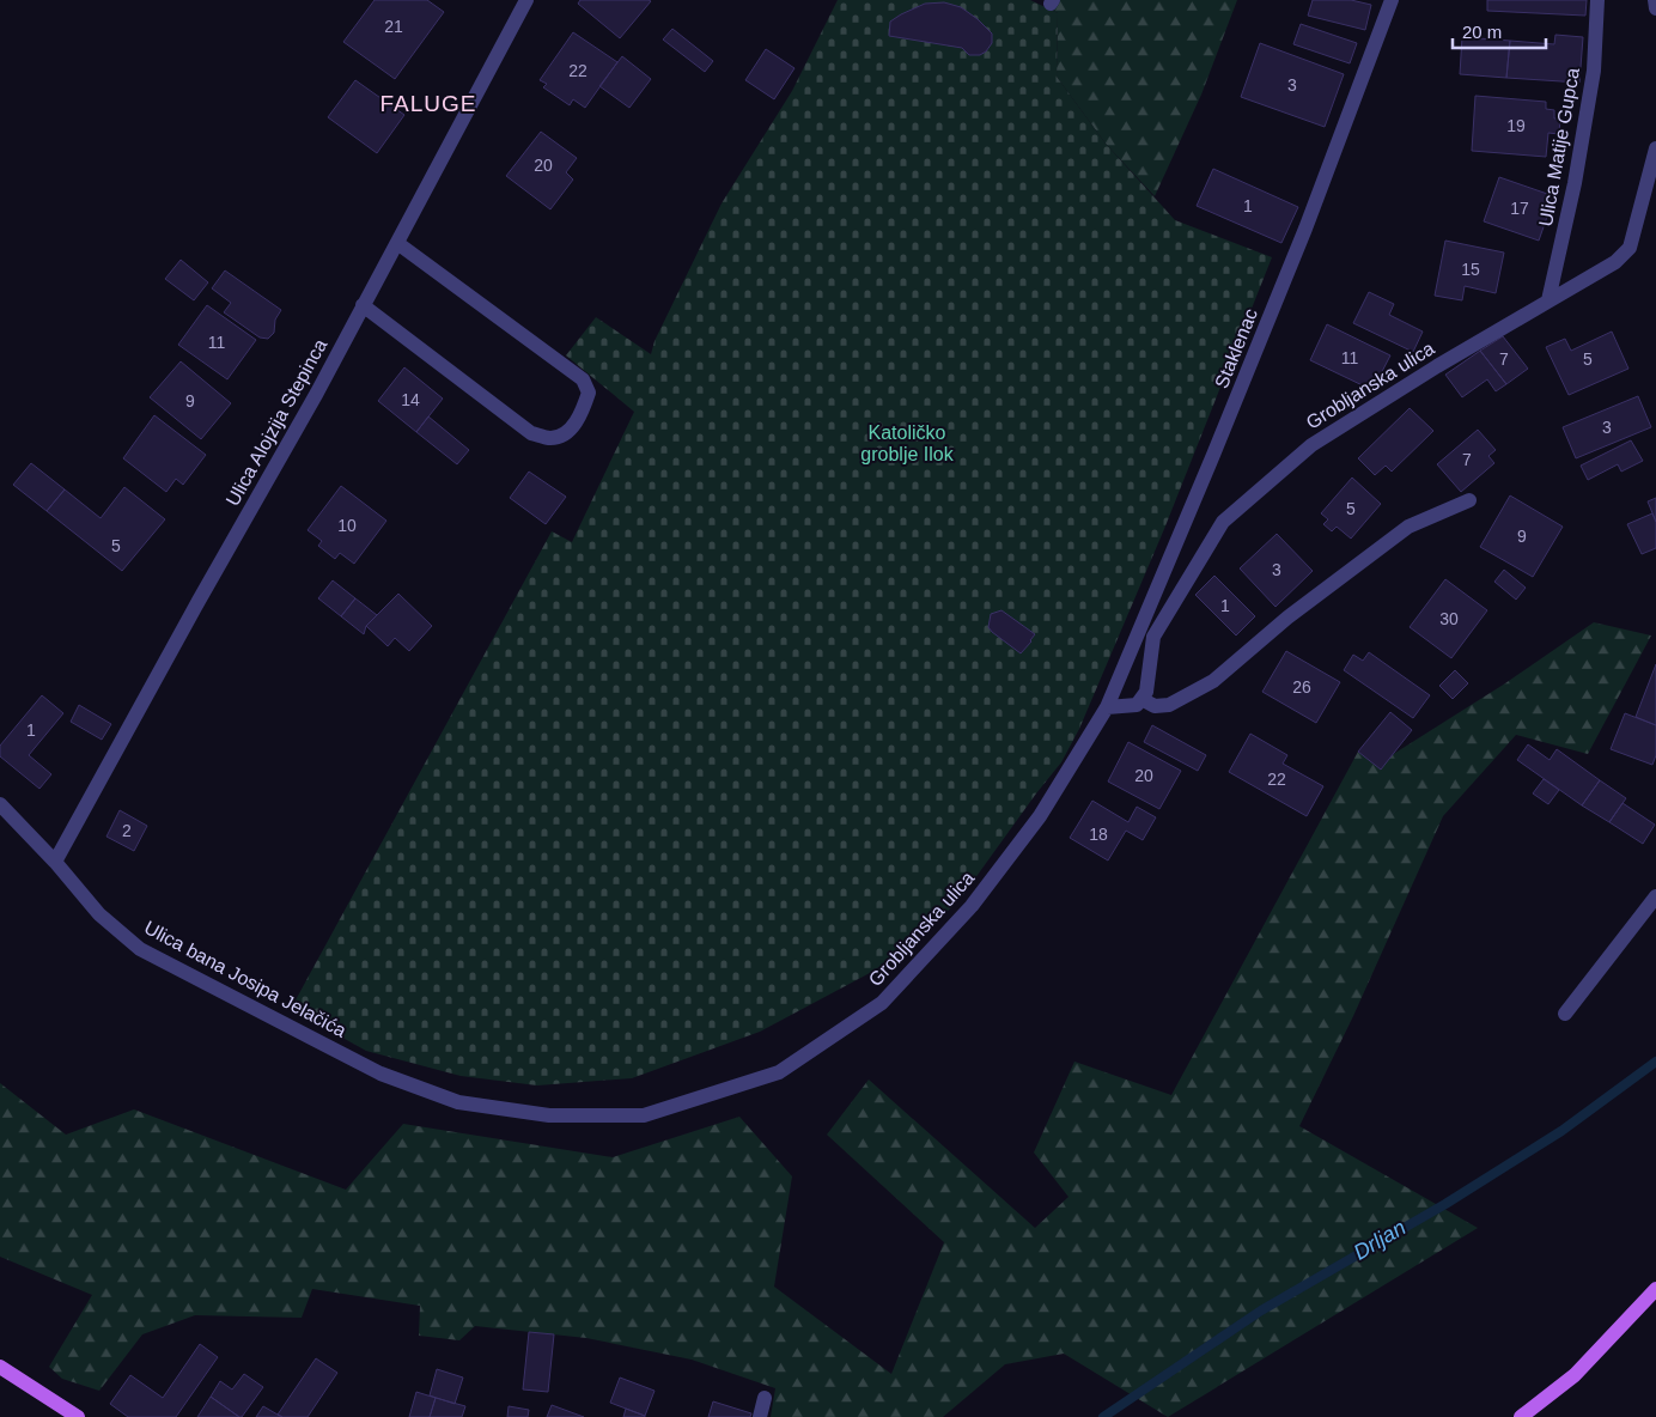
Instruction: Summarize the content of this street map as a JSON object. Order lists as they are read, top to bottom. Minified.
{"streets":{"street":["Ulica Matije Gupca","Staklenac","Grobljanska ulica","Ulica Alojzija Stepinca","Ulica bana Josipa Jelačića"]},"crossings":[["Ulica Matije Gupca","Grobljanska ulica"],["Staklenac","Grobljanska ulica"],["Grobljanska ulica","Ulica bana Josipa Jelačića"],["Ulica Alojzija Stepinca","Ulica bana Josipa Jelačića"]],"districts":["FALUGE"],"water":["Drljan"],"parks":["Katoličko groblje Ilok"],"house_numbers":["21","22","3","19","20","1","17","15","11","11","7","5","14","9","3","7","5","10","9","5","3","1","30","26","1","20","22","2","18"],"scale_bar":"20 m"}
